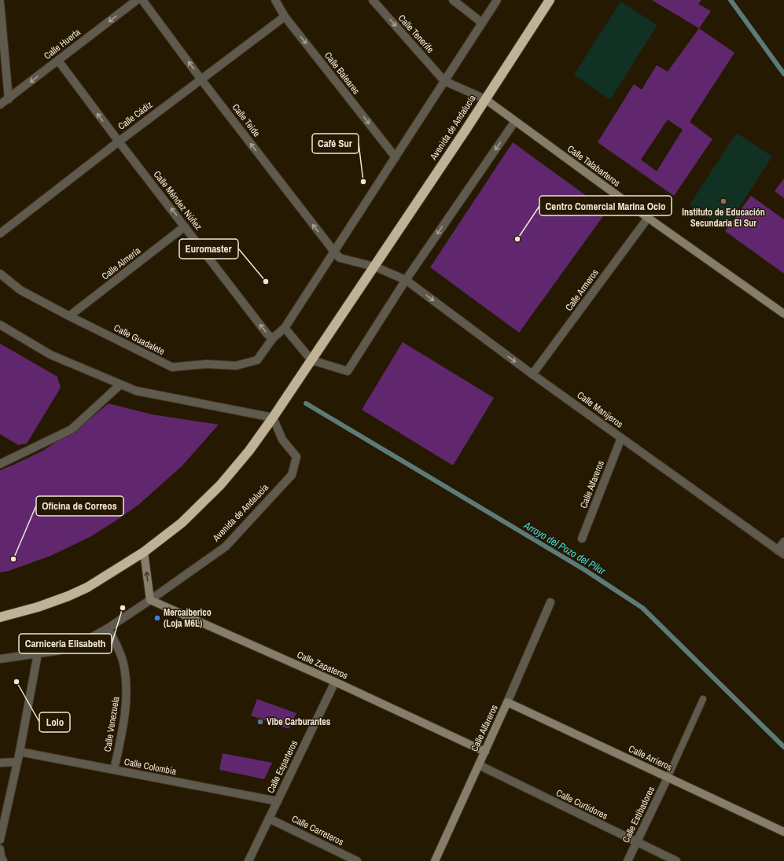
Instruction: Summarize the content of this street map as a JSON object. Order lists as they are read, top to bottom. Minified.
{"streets":{"highway":["Avenida de Andalucía"],"street":["Calle Tenerife","Calle Huerta","Calle Baleares","Calle Cádiz","Calle Teide","Calle Talabarteros","Calle Méndez Núñez","Calle Almería","Calle Armeros","Calle Guadalete","Calle Manijeros","Calle Alfareros","Calle Zapateros","Calle Venezuela","Calle Arrieros","Calle Colombia","Calle Esparteros","Calle Curtidores","Calle Estibadores","Calle Carreteros"]},"crossings":[["Calle Huerta","Calle Méndez Núñez"],["Calle Baleares","Calle Cádiz"],["Calle Cádiz","Calle Teide"],["Calle Cádiz","Calle Méndez Núñez"],["Avenida de Andalucía","Calle Talabarteros"],["Avenida de Andalucía","Calle Zapateros"],["Avenida de Andalucía","Calle Venezuela"],["Calle Talabarteros","Calle Armeros"],["Calle Méndez Núñez","Calle Almería"],["Calle Méndez Núñez","Calle Guadalete"],["Calle Almería","Calle Guadalete"],["Calle Armeros","Calle Manijeros"],["Calle Manijeros","Calle Alfareros"],["Calle Alfareros","Calle Zapateros"],["Calle Alfareros","Calle Arrieros"],["Calle Alfareros","Calle Curtidores"],["Calle Zapateros","Calle Esparteros"],["Calle Venezuela","Calle Colombia"],["Calle Arrieros","Calle Estibadores"],["Calle Colombia","Calle Esparteros"],["Calle Esparteros","Calle Carreteros"],["Calle Curtidores","Calle Estibadores"]],"one_way":["Calle Huerta","Calle Baleares","Calle Teide","Calle Méndez Núñez"],"water":["Arroyo del Pozo del Pilar"],"places":["Café Sur","Instituto de Educación Secundaria El Sur","Centro Comercial Marina Ocio","Euromaster","Oficina de Correos","Carniceria Elisabeth","Mercaiberico (Loja M6L)","Lolo","Vibe Carburantes"]}
